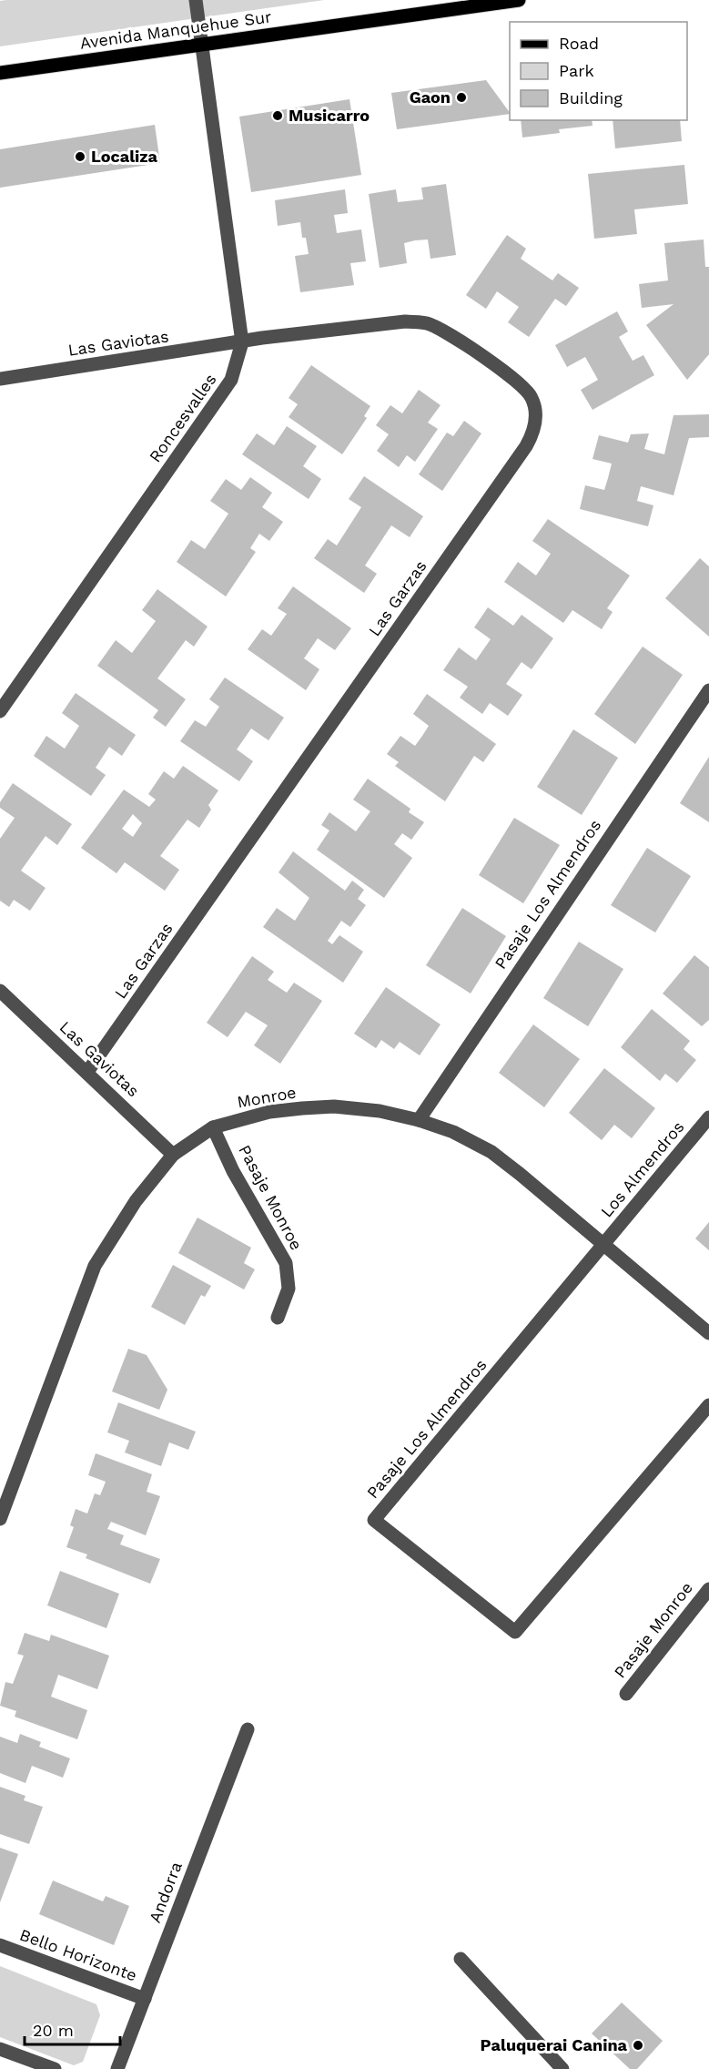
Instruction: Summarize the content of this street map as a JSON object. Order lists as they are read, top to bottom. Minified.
{"streets":{"main road":["Avenida Manquehue Sur"],"street":["Las Gaviotas","Roncesvalles","Las Garzas","Pasaje Los Almendros","Monroe","Los Almendros","Pasaje Monroe","Andorra","Bello Horizonte"]},"crossings":[["Avenida Manquehue Sur","Roncesvalles"],["Las Gaviotas","Roncesvalles"],["Las Gaviotas","Las Garzas"],["Las Gaviotas","Monroe"],["Roncesvalles","Las Garzas"],["Pasaje Los Almendros","Monroe"],["Pasaje Los Almendros","Los Almendros"],["Monroe","Los Almendros"],["Monroe","Pasaje Monroe"],["Andorra","Bello Horizonte"]],"places":["Gaon","Musicarro","Localiza","Paluquerai Canina"],"legend":["Road","Park","Building"],"scale_bar":"20 m"}
